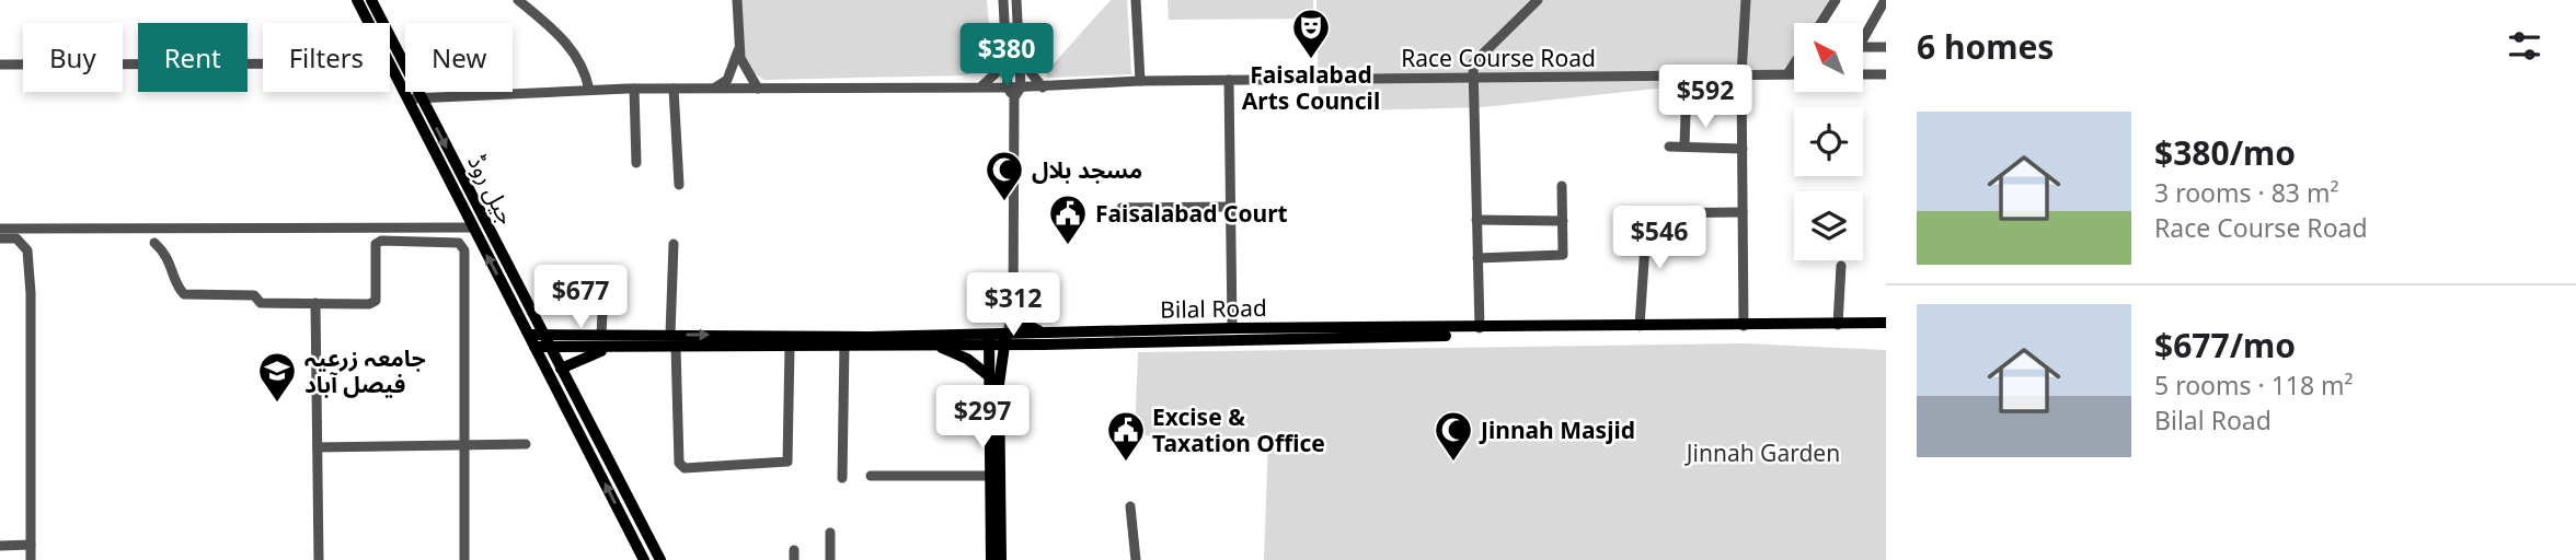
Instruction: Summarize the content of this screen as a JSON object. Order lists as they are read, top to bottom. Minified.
{"streets":{"main road":["جیل روڈ","Bilal Road"],"street":["Race Course Road"]},"crossings":[["Race Course Road","جیل روڈ"],["جیل روڈ","Bilal Road"]],"parks":["Jinnah Garden"],"places":{"theatre":["Faisalabad Arts Council"],"mosque":["مسجد بلال","Jinnah Masjid"],"public building":["Faisalabad Court","Excise & Taxation Office"],"school or university":["جامعہ زرعیہ فیصل آباد"]},"north":"top left","page":{"heading":"6 homes","price":["$380","$592","$546","$677","$312","$297"],"chip":["Buy","Rent","Filters","New"],"list":[{"name":"$380/mo","note":"3 rooms · 83 m² · Race Course Road"},{"name":"$677/mo","note":"5 rooms · 118 m² · Bilal Road"}]}}
